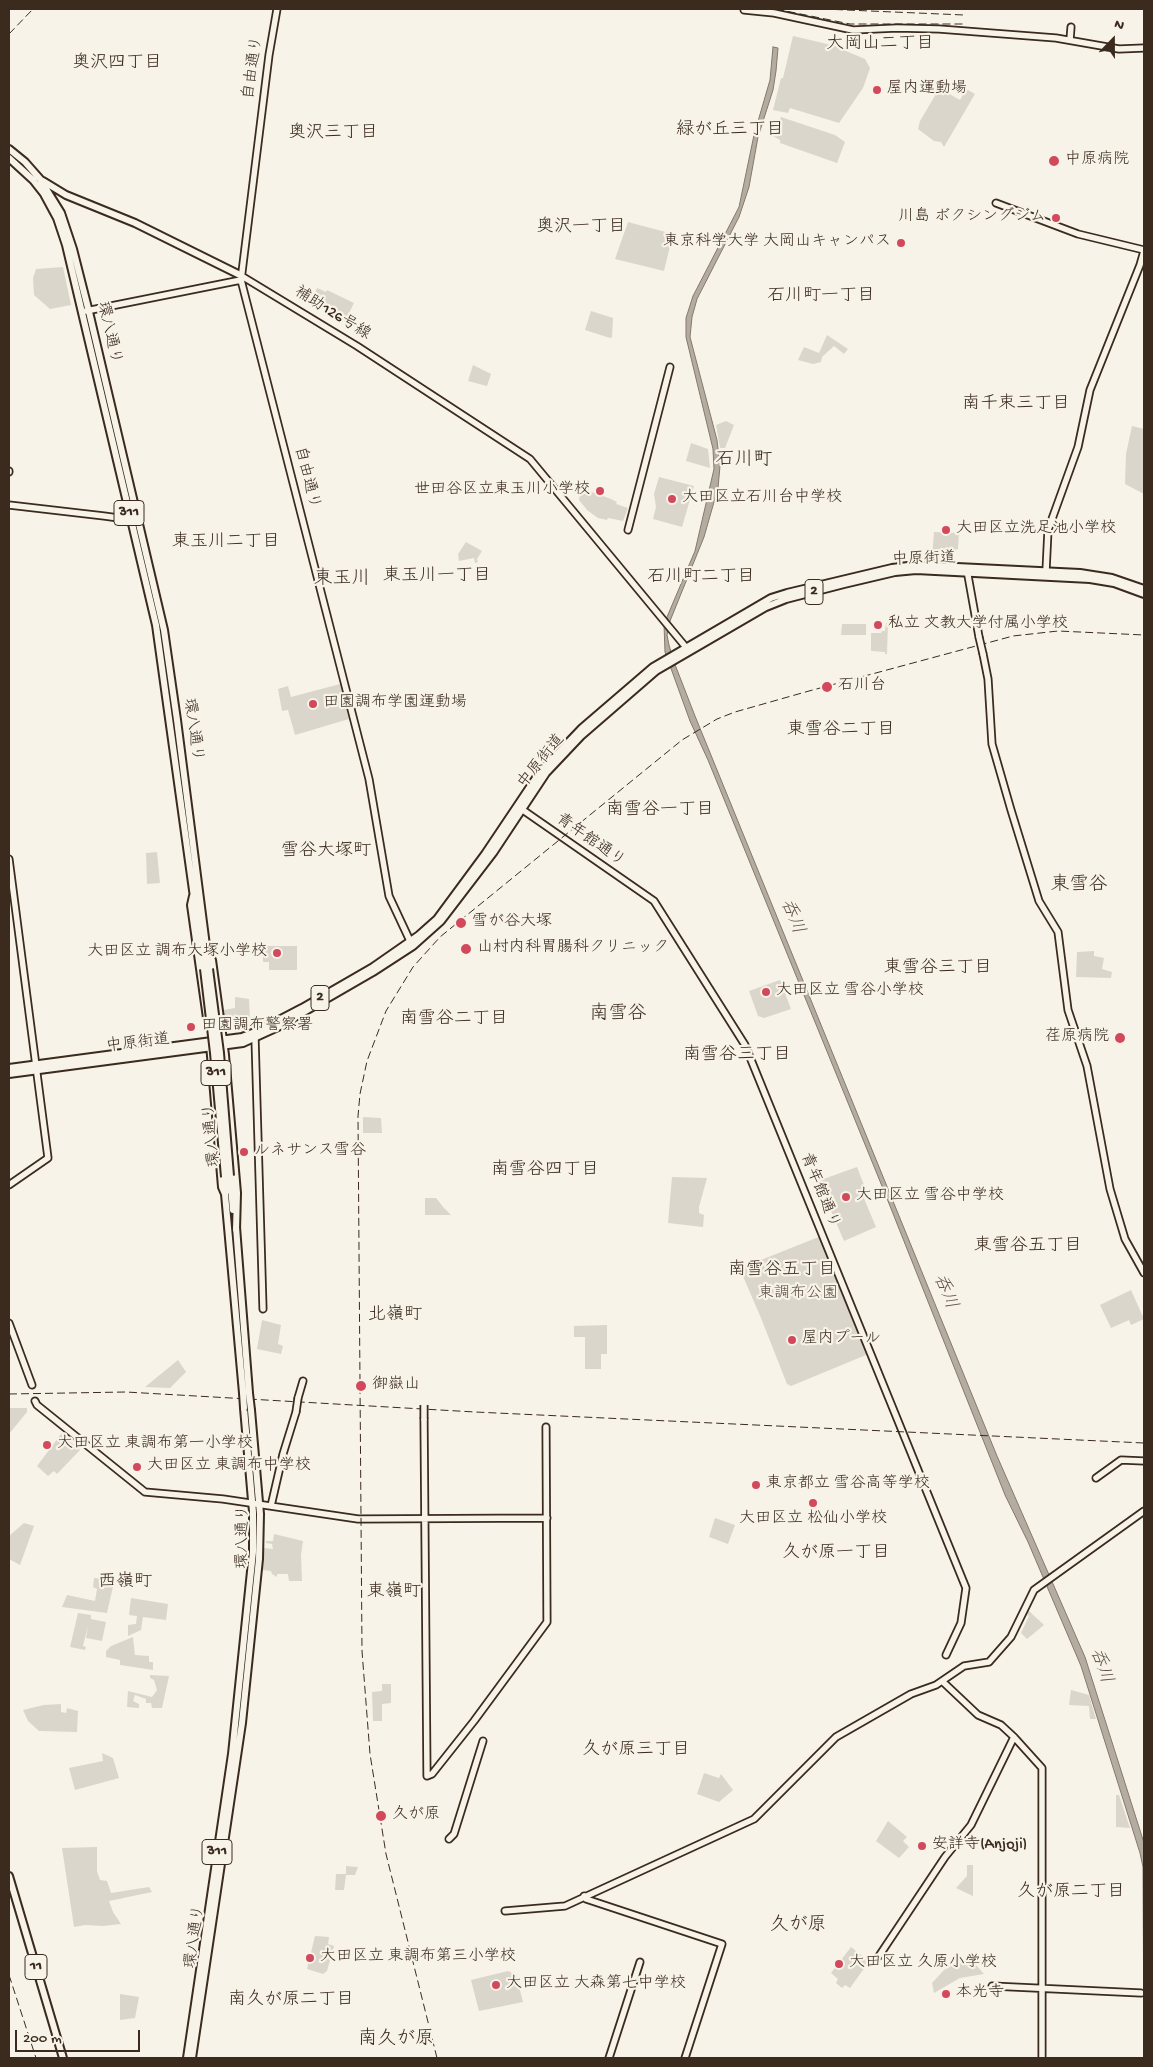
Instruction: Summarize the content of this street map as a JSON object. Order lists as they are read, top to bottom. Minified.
{"streets":{"main road":["補助126号線","環八通り","311","中原街道","2","11"],"street":["自由通り","青年館通り"]},"crossings":[["自由通り","補助126号線"],["自由通り","中原街道"],["補助126号線","環八通り"],["補助126号線","中原街道"],["環八通り","311"],["311","中原街道"],["中原街道","青年館通り"]],"districts":["大岡山二丁目","奥沢四丁目","緑が丘三丁目","奥沢三丁目","奥沢一丁目","石川町一丁目","南千束三丁目","石川町","東玉川二丁目","東玉川一丁目","石川町二丁目","東玉川","東雪谷二丁目","南雪谷一丁目","雪谷大塚町","東雪谷","東雪谷三丁目","南雪谷","南雪谷二丁目","南雪谷三丁目","南雪谷四丁目","東雪谷五丁目","南雪谷五丁目","北嶺町","久が原一丁目","西嶺町","東嶺町","久が原三丁目","久が原二丁目","久が原","南久が原二丁目","南久が原"],"water":["呑川"],"parks":["東調布公園"],"places":["屋内運動場","中原病院","川島 ボクシングジム","東京科学大学 大岡山キャンパス","世田谷区立東玉川小学校","大田区立石川台中学校","大田区立洗足池小学校","私立 文教大学付属小学校","石川台","田園調布学園運動場","雪が谷大塚","山村内科胃腸科クリニック","大田区立 調布大塚小学校","大田区立 雪谷小学校","田園調布警察署","荏原病院","ルネサンス雪谷","大田区立 雪谷中学校","屋内プール","御嶽山","大田区立 東調布第一小学校","大田区立 東調布中学校","東京都立 雪谷高等学校","大田区立 松仙小学校","久が原","安詳寺(Anjoji)","大田区立 東調布第三小学校","大田区立 久原小学校","大田区立 大森第七中学校","本光寺"],"scale_bar":"200 m","north":"top"}
